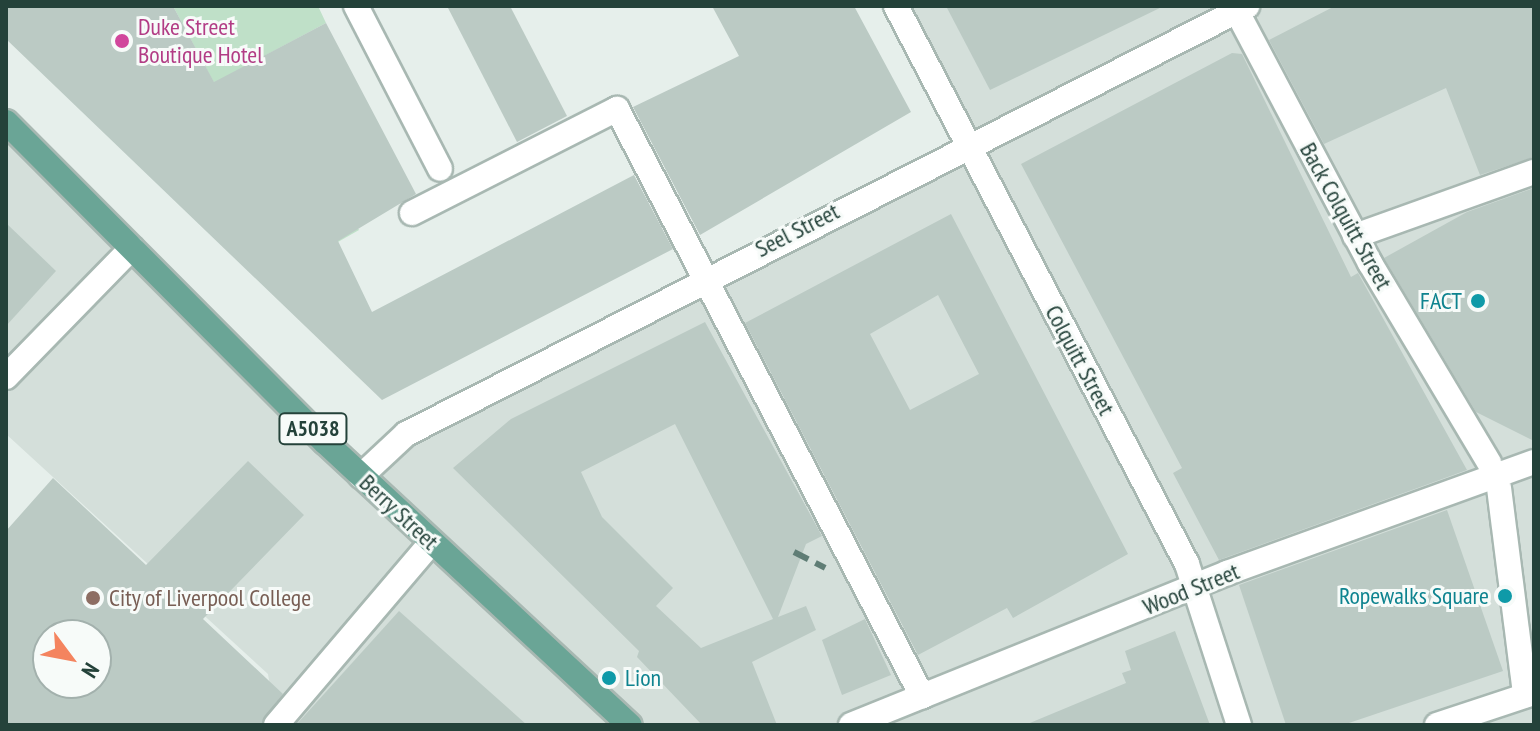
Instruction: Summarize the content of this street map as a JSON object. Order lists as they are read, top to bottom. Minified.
{"streets":{"main road":["A5038","Berry Street"],"street":["Back Colquitt Street","Seel Street","Colquitt Street","Wood Street"]},"crossings":[["Back Colquitt Street","Seel Street"],["Seel Street","Colquitt Street"],["Seel Street","Berry Street"],["Colquitt Street","Wood Street"]],"places":["Duke Street Boutique Hotel","FACT","Ropewalks Square","City of Liverpool College","Lion"],"north":"bottom right"}
